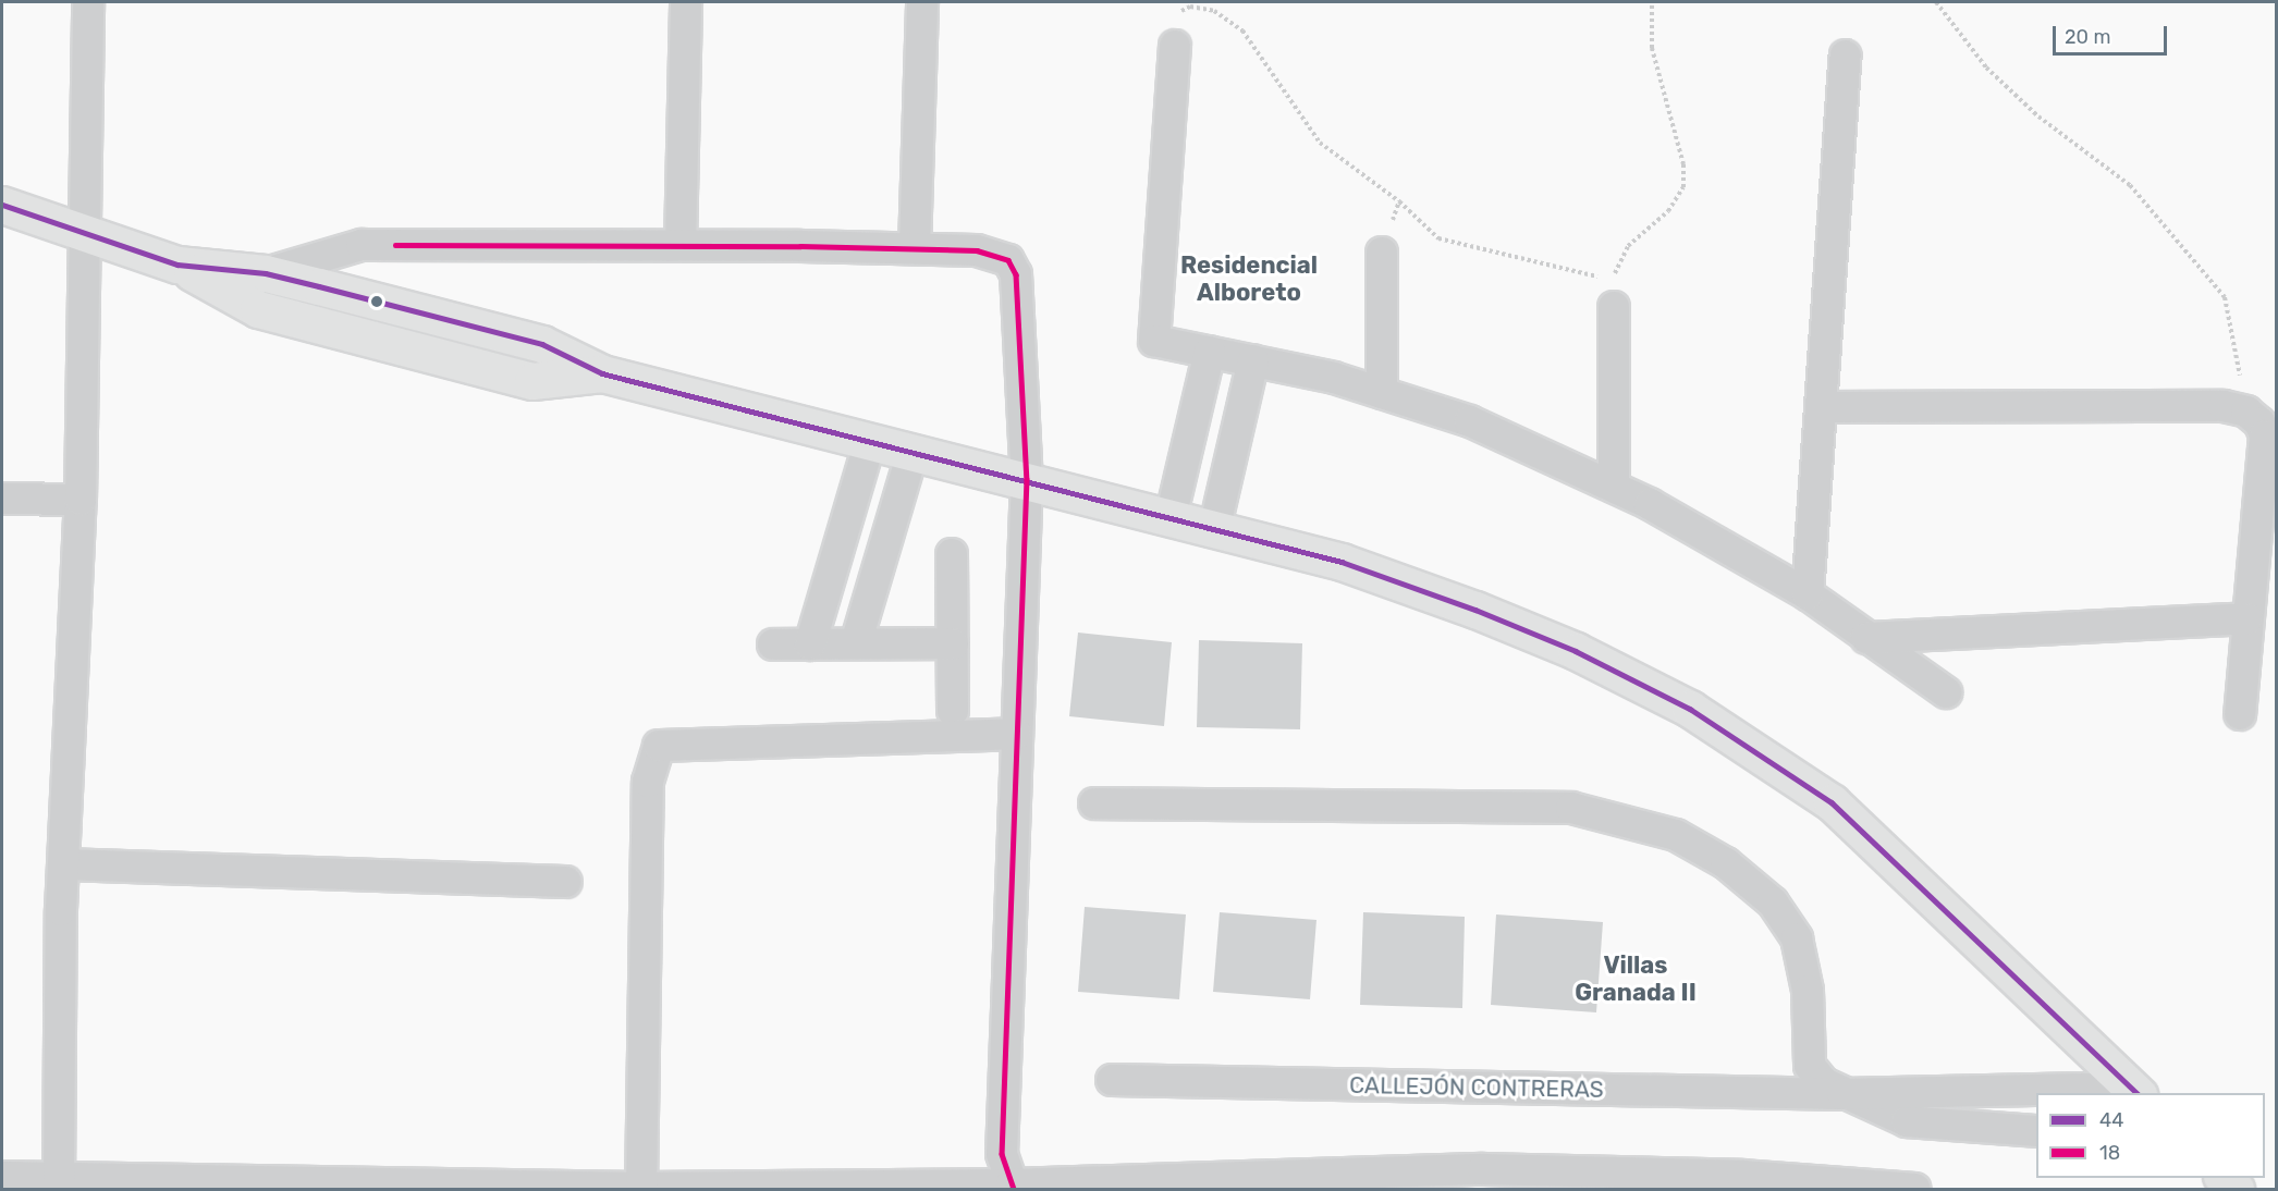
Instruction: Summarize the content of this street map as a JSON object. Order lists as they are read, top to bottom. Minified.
{"streets":{"street":["CALLEJÓN CONTRERAS"]},"districts":["Residencial Alboreto","Villas Granada II"],"lines":["transit line 44","transit line 18"],"legend":["44","18"],"scale_bar":"20 m"}
